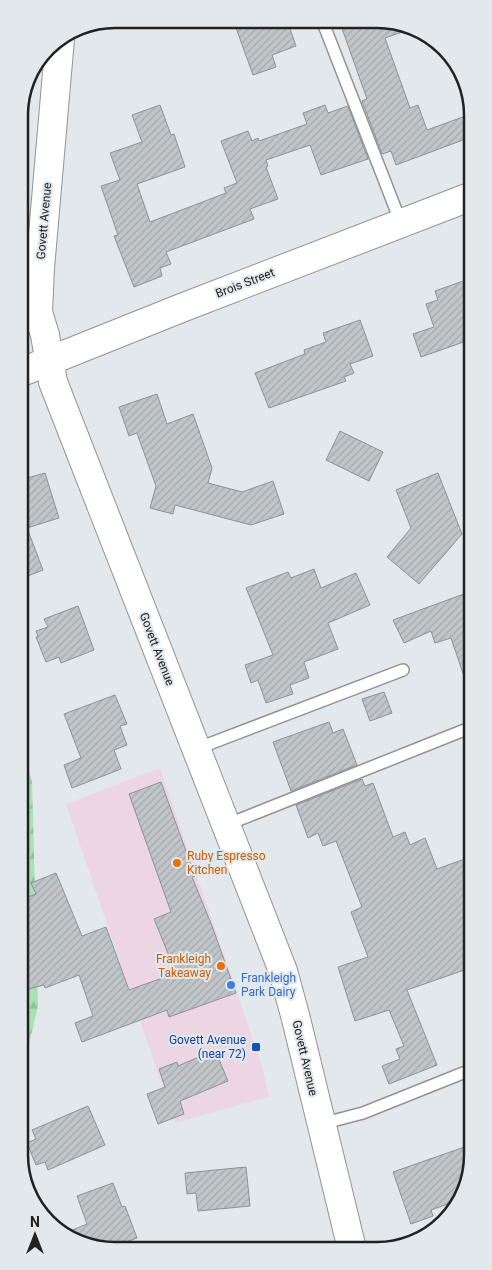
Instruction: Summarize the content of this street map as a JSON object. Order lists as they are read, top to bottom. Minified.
{"streets":{"street":["Govett Avenue","Brois Street"]},"crossings":[["Govett Avenue","Brois Street"]],"places":{"other":["Ruby Espresso Kitchen","Frankleigh Takeaway","Frankleigh Park Dairy"],"transit":["Govett Avenue (near 72)"]},"north":"top"}
